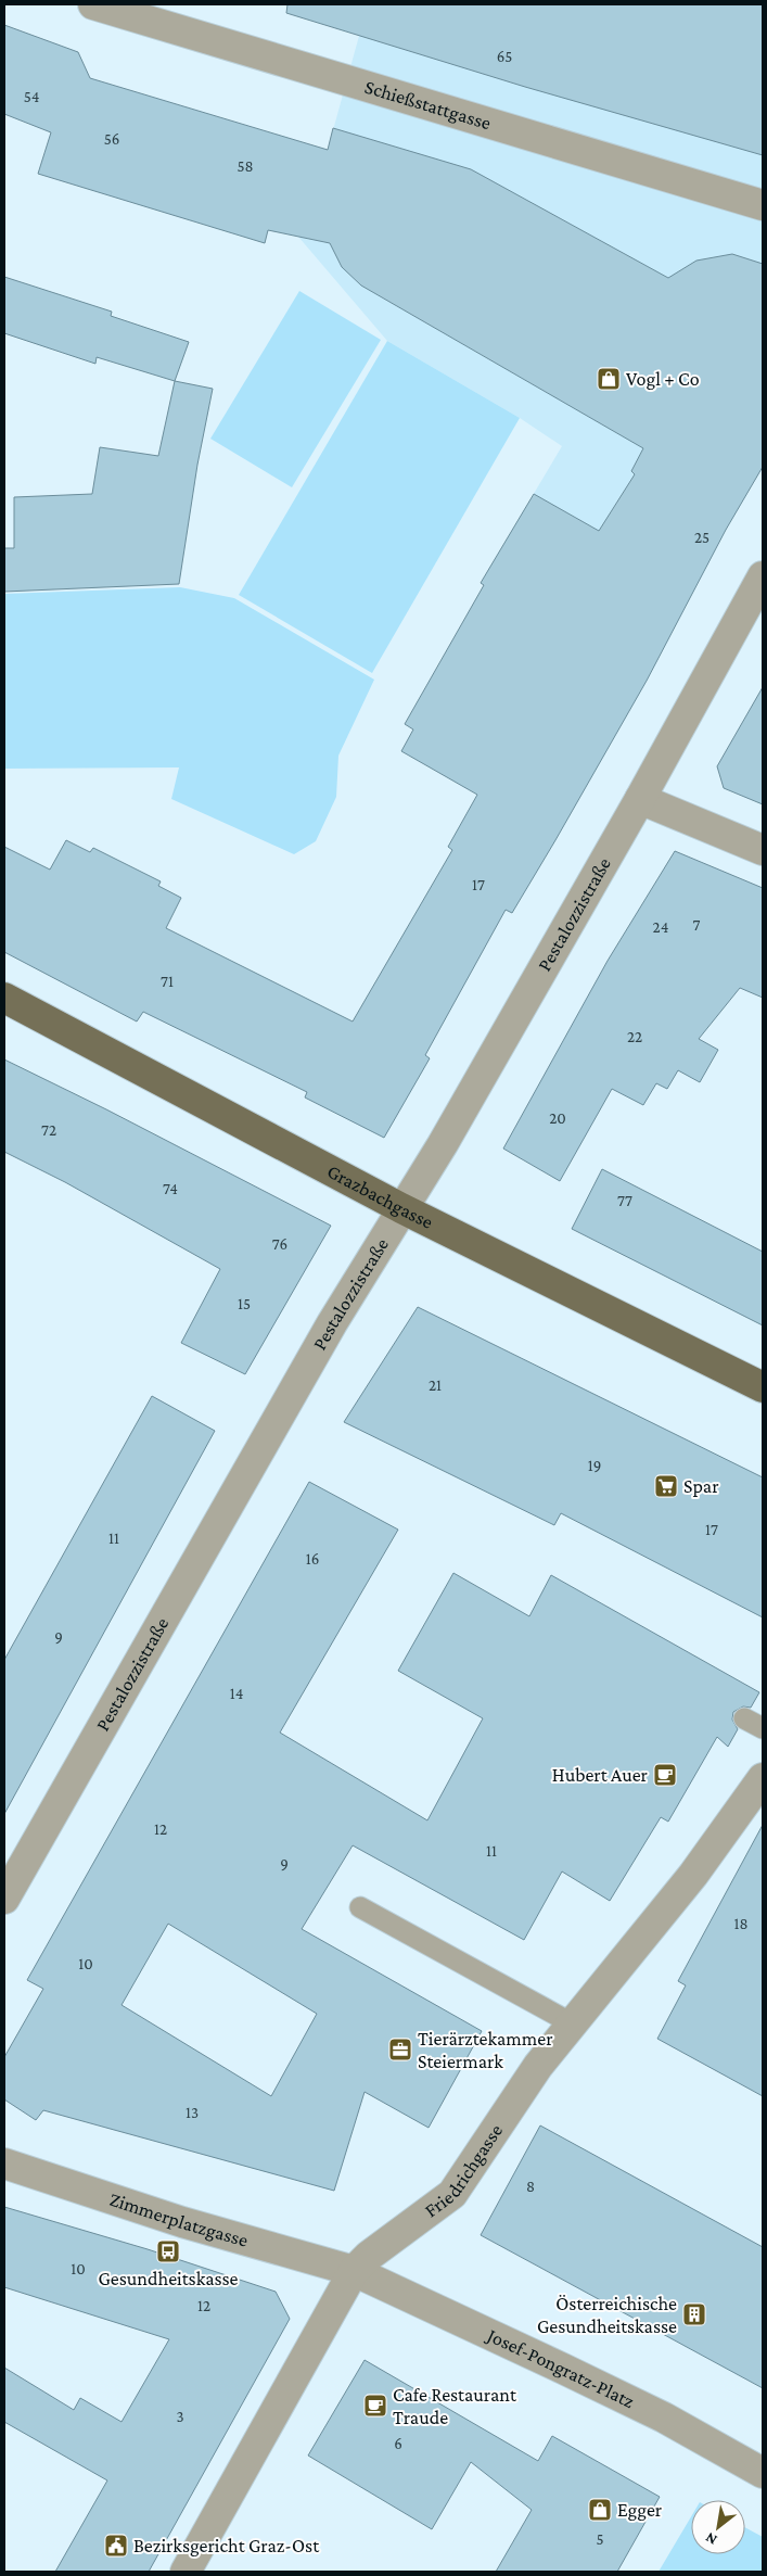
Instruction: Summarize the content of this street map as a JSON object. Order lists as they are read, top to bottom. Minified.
{"streets":{"main road":["Grazbachgasse"],"street":["Schießstattgasse","Pestalozzistraße","Friedrichgasse","Zimmerplatzgasse","Josef-Pongratz-Platz"]},"crossings":[["Pestalozzistraße","Grazbachgasse"],["Friedrichgasse","Zimmerplatzgasse"],["Friedrichgasse","Josef-Pongratz-Platz"],["Zimmerplatzgasse","Josef-Pongratz-Platz"]],"places":{"shop":["Vogl + Co","Egger"],"supermarket":["Spar"],"cafe":["Hubert Auer","Cafe Restaurant Traude"],"office":["Tierärztekammer Steiermark"],"bus stop":["Gesundheitskasse"],"building":["Österreichische Gesundheitskasse"],"public building":["Bezirksgericht Graz-Ost"]},"house_numbers":["65","54","56","58","25","17","7","24","71","22","20","72","74","77","76","15","21","19","17","11","16","9","14","12","11","9","18","10","13","8","10","12","3","6","5"],"north":"bottom left"}
